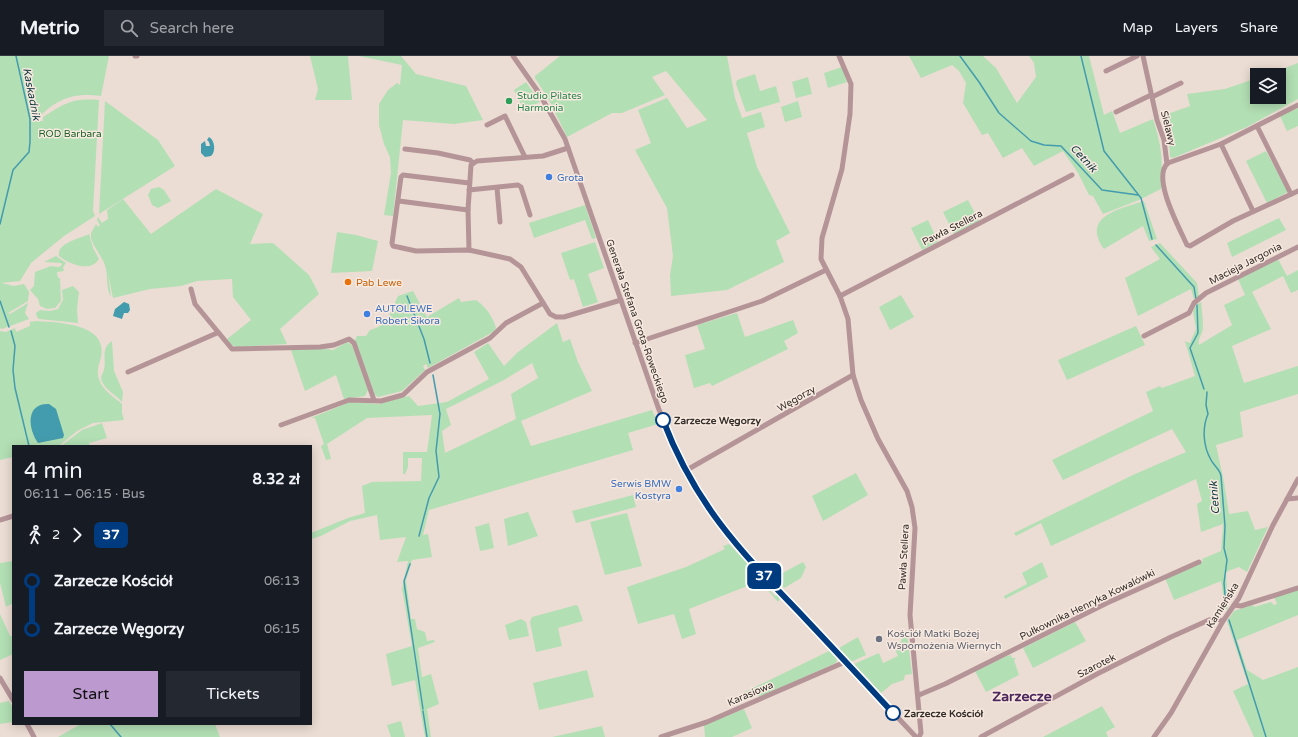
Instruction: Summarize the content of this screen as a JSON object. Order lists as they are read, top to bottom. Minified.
{"streets":{"street":["Sielawy","Pawła Stellera","Macieja Jargonia","Generała Stefana Grota-Roweckiego","Węgorzy","Pułkownika Henryka Kowalówki","Kamieńska","Szarotek","Karasiowa"]},"crossings":[["Pawła Stellera","Węgorzy"],["Pawła Stellera","Pułkownika Henryka Kowalówki"],["Generała Stefana Grota-Roweckiego","Węgorzy"],["Generała Stefana Grota-Roweckiego","Karasiowa"],["Kamieńska","Szarotek"]],"districts":["Zarzecze"],"water":["Kaskadnik","Cetnik"],"parks":["ROD Barbara"],"places":["Studio Pilates Harmonia","Grota","Pab Lewe","AUTOLEWE Robert Sikora","Zarzecze Węgorzy","Serwis BMW Kostyra","Kościół Matki Bożej Wspomożenia Wiernych","Zarzecze Kościół"],"lines":["bus line 37"],"page":{"header":"Metrio","search":"Search here","nav":["Map","Layers","Share"],"on_map":"37","heading":["4 min","06:11 – 06:15 · Bus","8.32 zł"],"legs":["2","37"],"list":[{"name":"Zarzecze Kościół","value":"06:13"},{"name":"Zarzecze Węgorzy","value":"06:15"}],"buttons":["Start","Tickets"]}}
